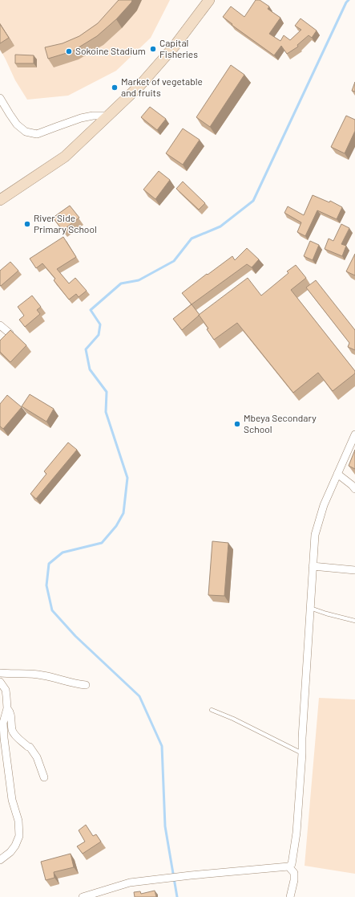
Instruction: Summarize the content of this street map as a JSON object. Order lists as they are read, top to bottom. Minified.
{"places":["Capital Fisheries","Sokoine Stadium","Market of vegetable and fruits","River Side Primary School","Mbeya Secondary School"]}
